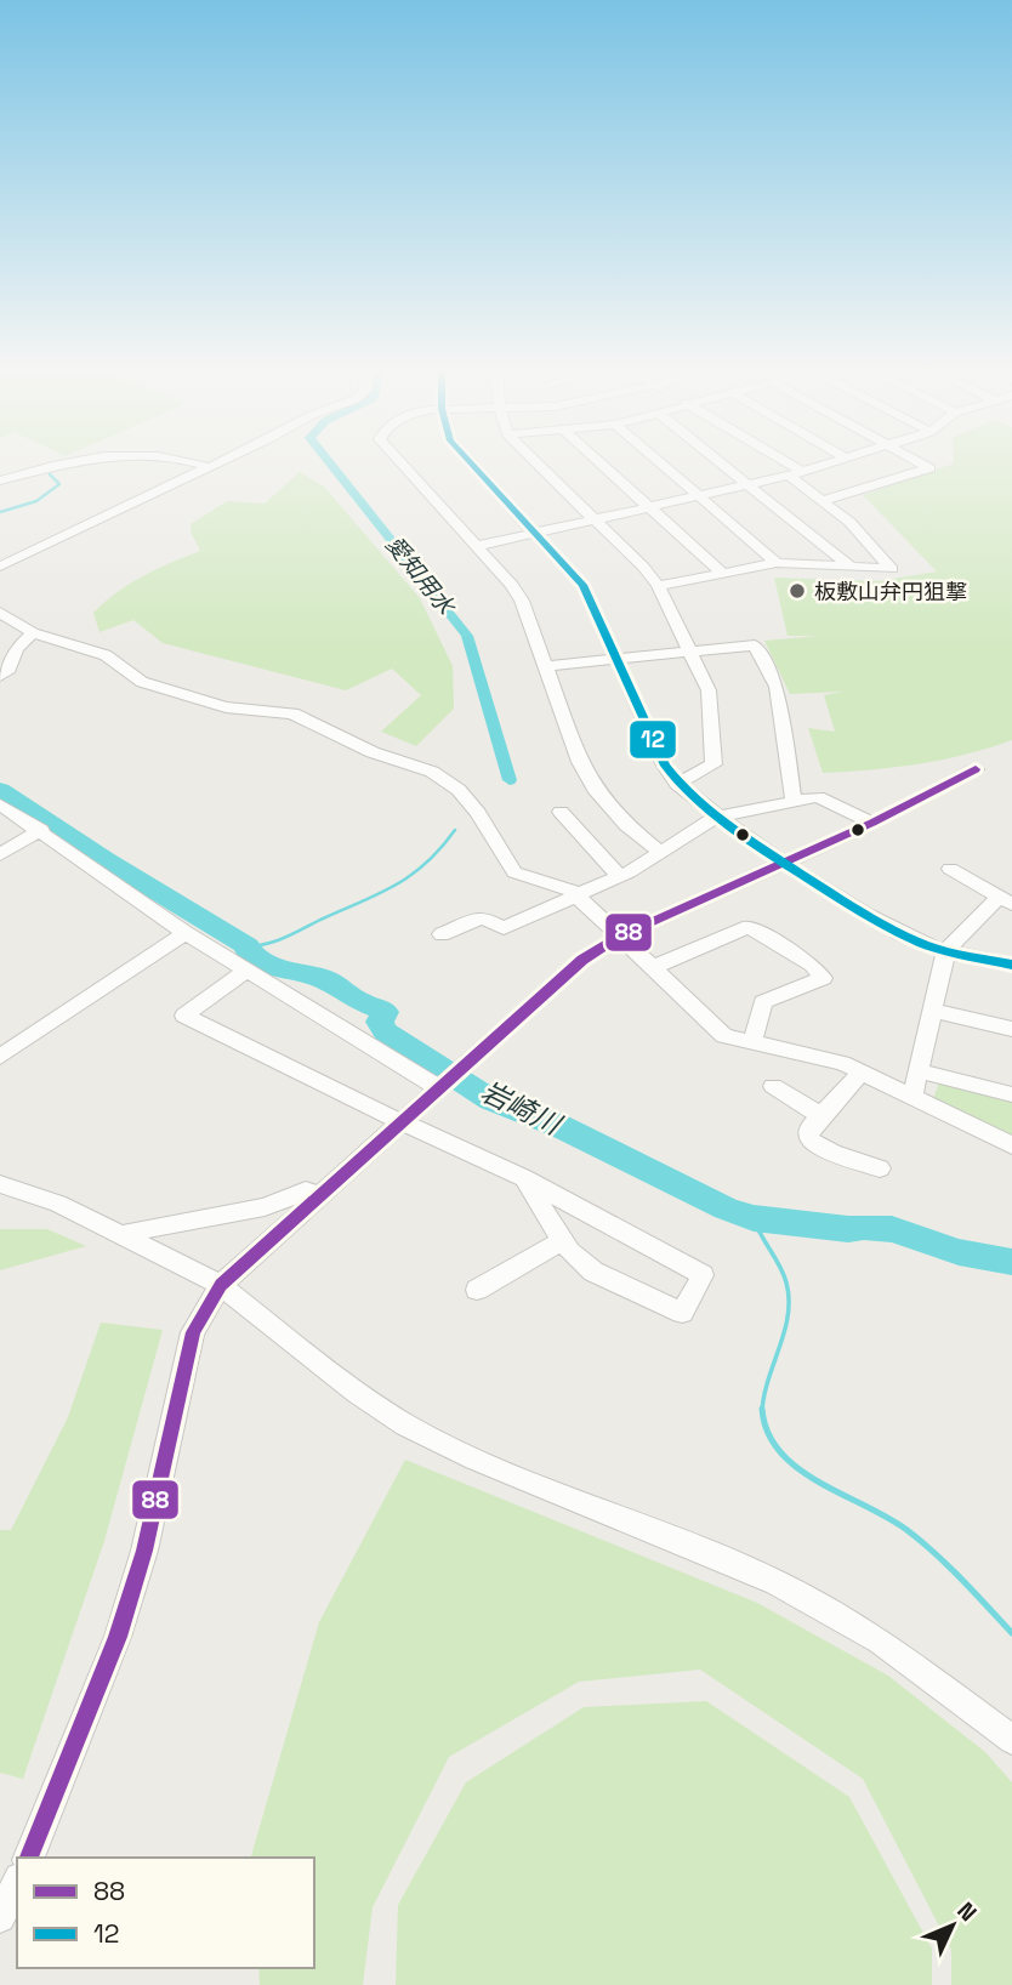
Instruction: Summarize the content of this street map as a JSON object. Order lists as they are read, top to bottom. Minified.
{"water":["愛知用水","岩崎川"],"places":["板敷山弁円狙撃"],"lines":["transit line 12","transit line 88"],"legend":["88","12"],"north":"top right"}
